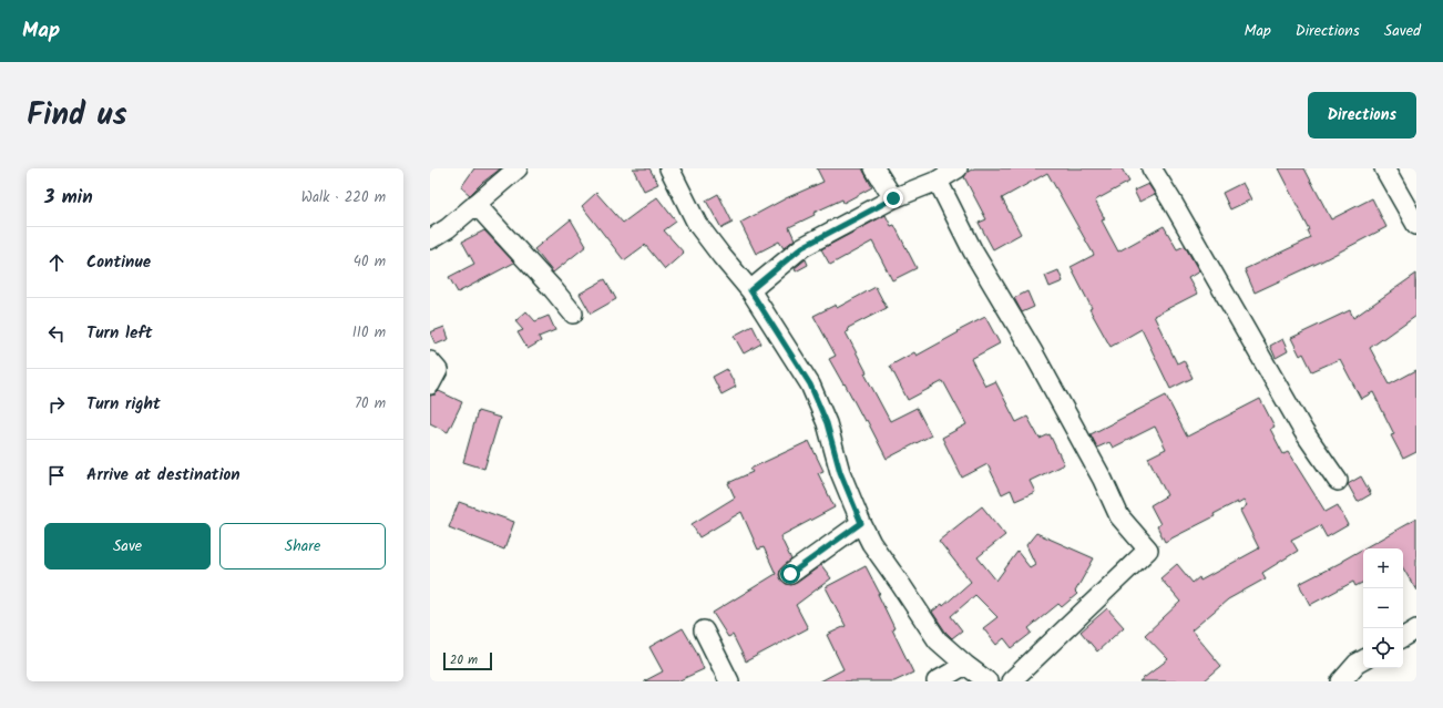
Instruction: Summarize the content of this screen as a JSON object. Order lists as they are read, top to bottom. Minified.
{"scale_bar":"20 m","page":{"header":"Map","nav":["Map","Directions","Saved"],"title":"Find us","buttons":["Directions",["Save","Share"]],"heading":["3 min","Walk · 220 m"],"list":[["Continue","40 m"],["Turn left","110 m"],["Turn right","70 m"],"Arrive at destination"],"map_buttons":["+","−"],"scale":"20 m"}}
